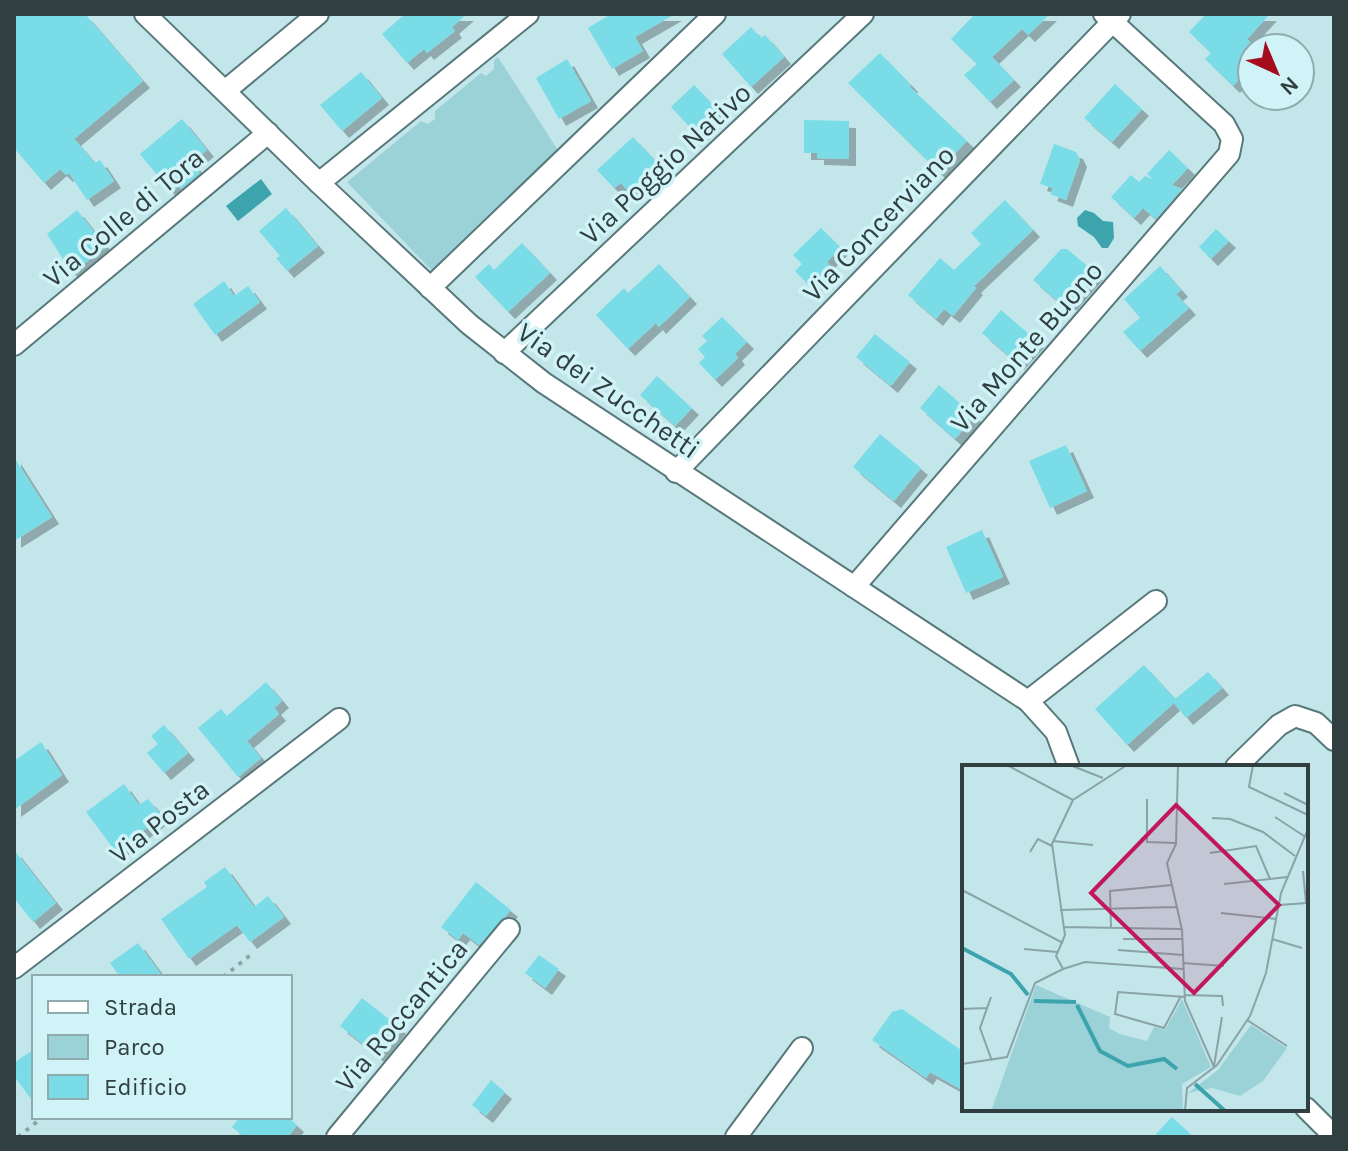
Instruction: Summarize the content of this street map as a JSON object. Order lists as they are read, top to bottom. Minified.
{"streets":{"street":["Via Poggio Nativo","Via Colle di Tora","Via Concerviano","Via Monte Buono","Via dei Zucchetti","Via Posta","Via Roccantica"]},"crossings":[["Via Poggio Nativo","Via dei Zucchetti"],["Via Colle di Tora","Via dei Zucchetti"],["Via Concerviano","Via Monte Buono"],["Via Concerviano","Via dei Zucchetti"],["Via Monte Buono","Via dei Zucchetti"]],"legend":["Strada","Parco","Edificio"],"north":"bottom right"}
